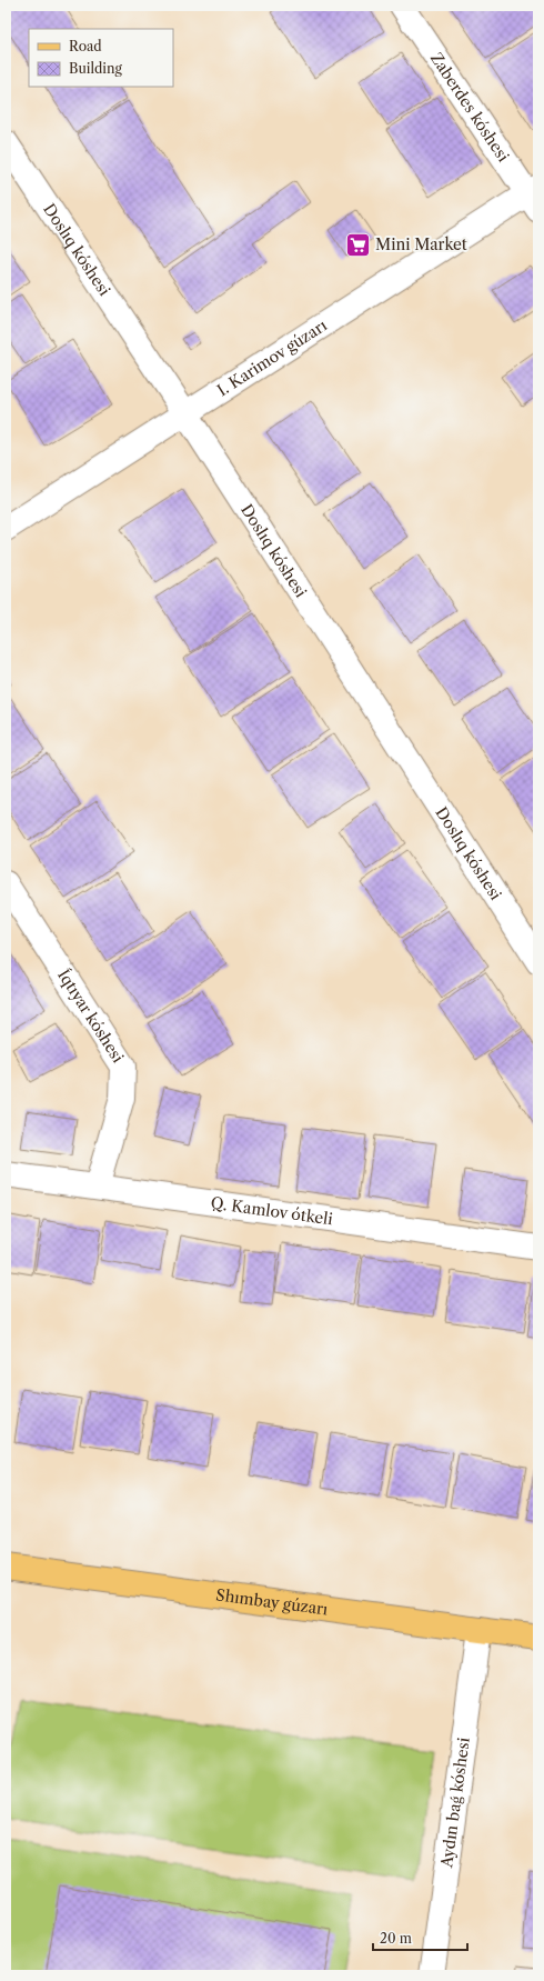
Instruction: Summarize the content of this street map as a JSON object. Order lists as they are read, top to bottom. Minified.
{"streets":{"main road":["Shımbay gúzarı"],"street":["Zaberdes kóshesi","Doslıq kóshesi","I. Karimov gúzarı","Íqtıyar kóshesi","Q. Kamlov ótkeli","Aydın baǵ kóshesi"]},"crossings":[["Zaberdes kóshesi","I. Karimov gúzarı"],["Doslıq kóshesi","I. Karimov gúzarı"],["Íqtıyar kóshesi","Q. Kamlov ótkeli"],["Shımbay gúzarı","Aydın baǵ kóshesi"]],"places":{"supermarket":["Mini Market"]},"legend":["Road","Building"],"scale_bar":"20 m"}
